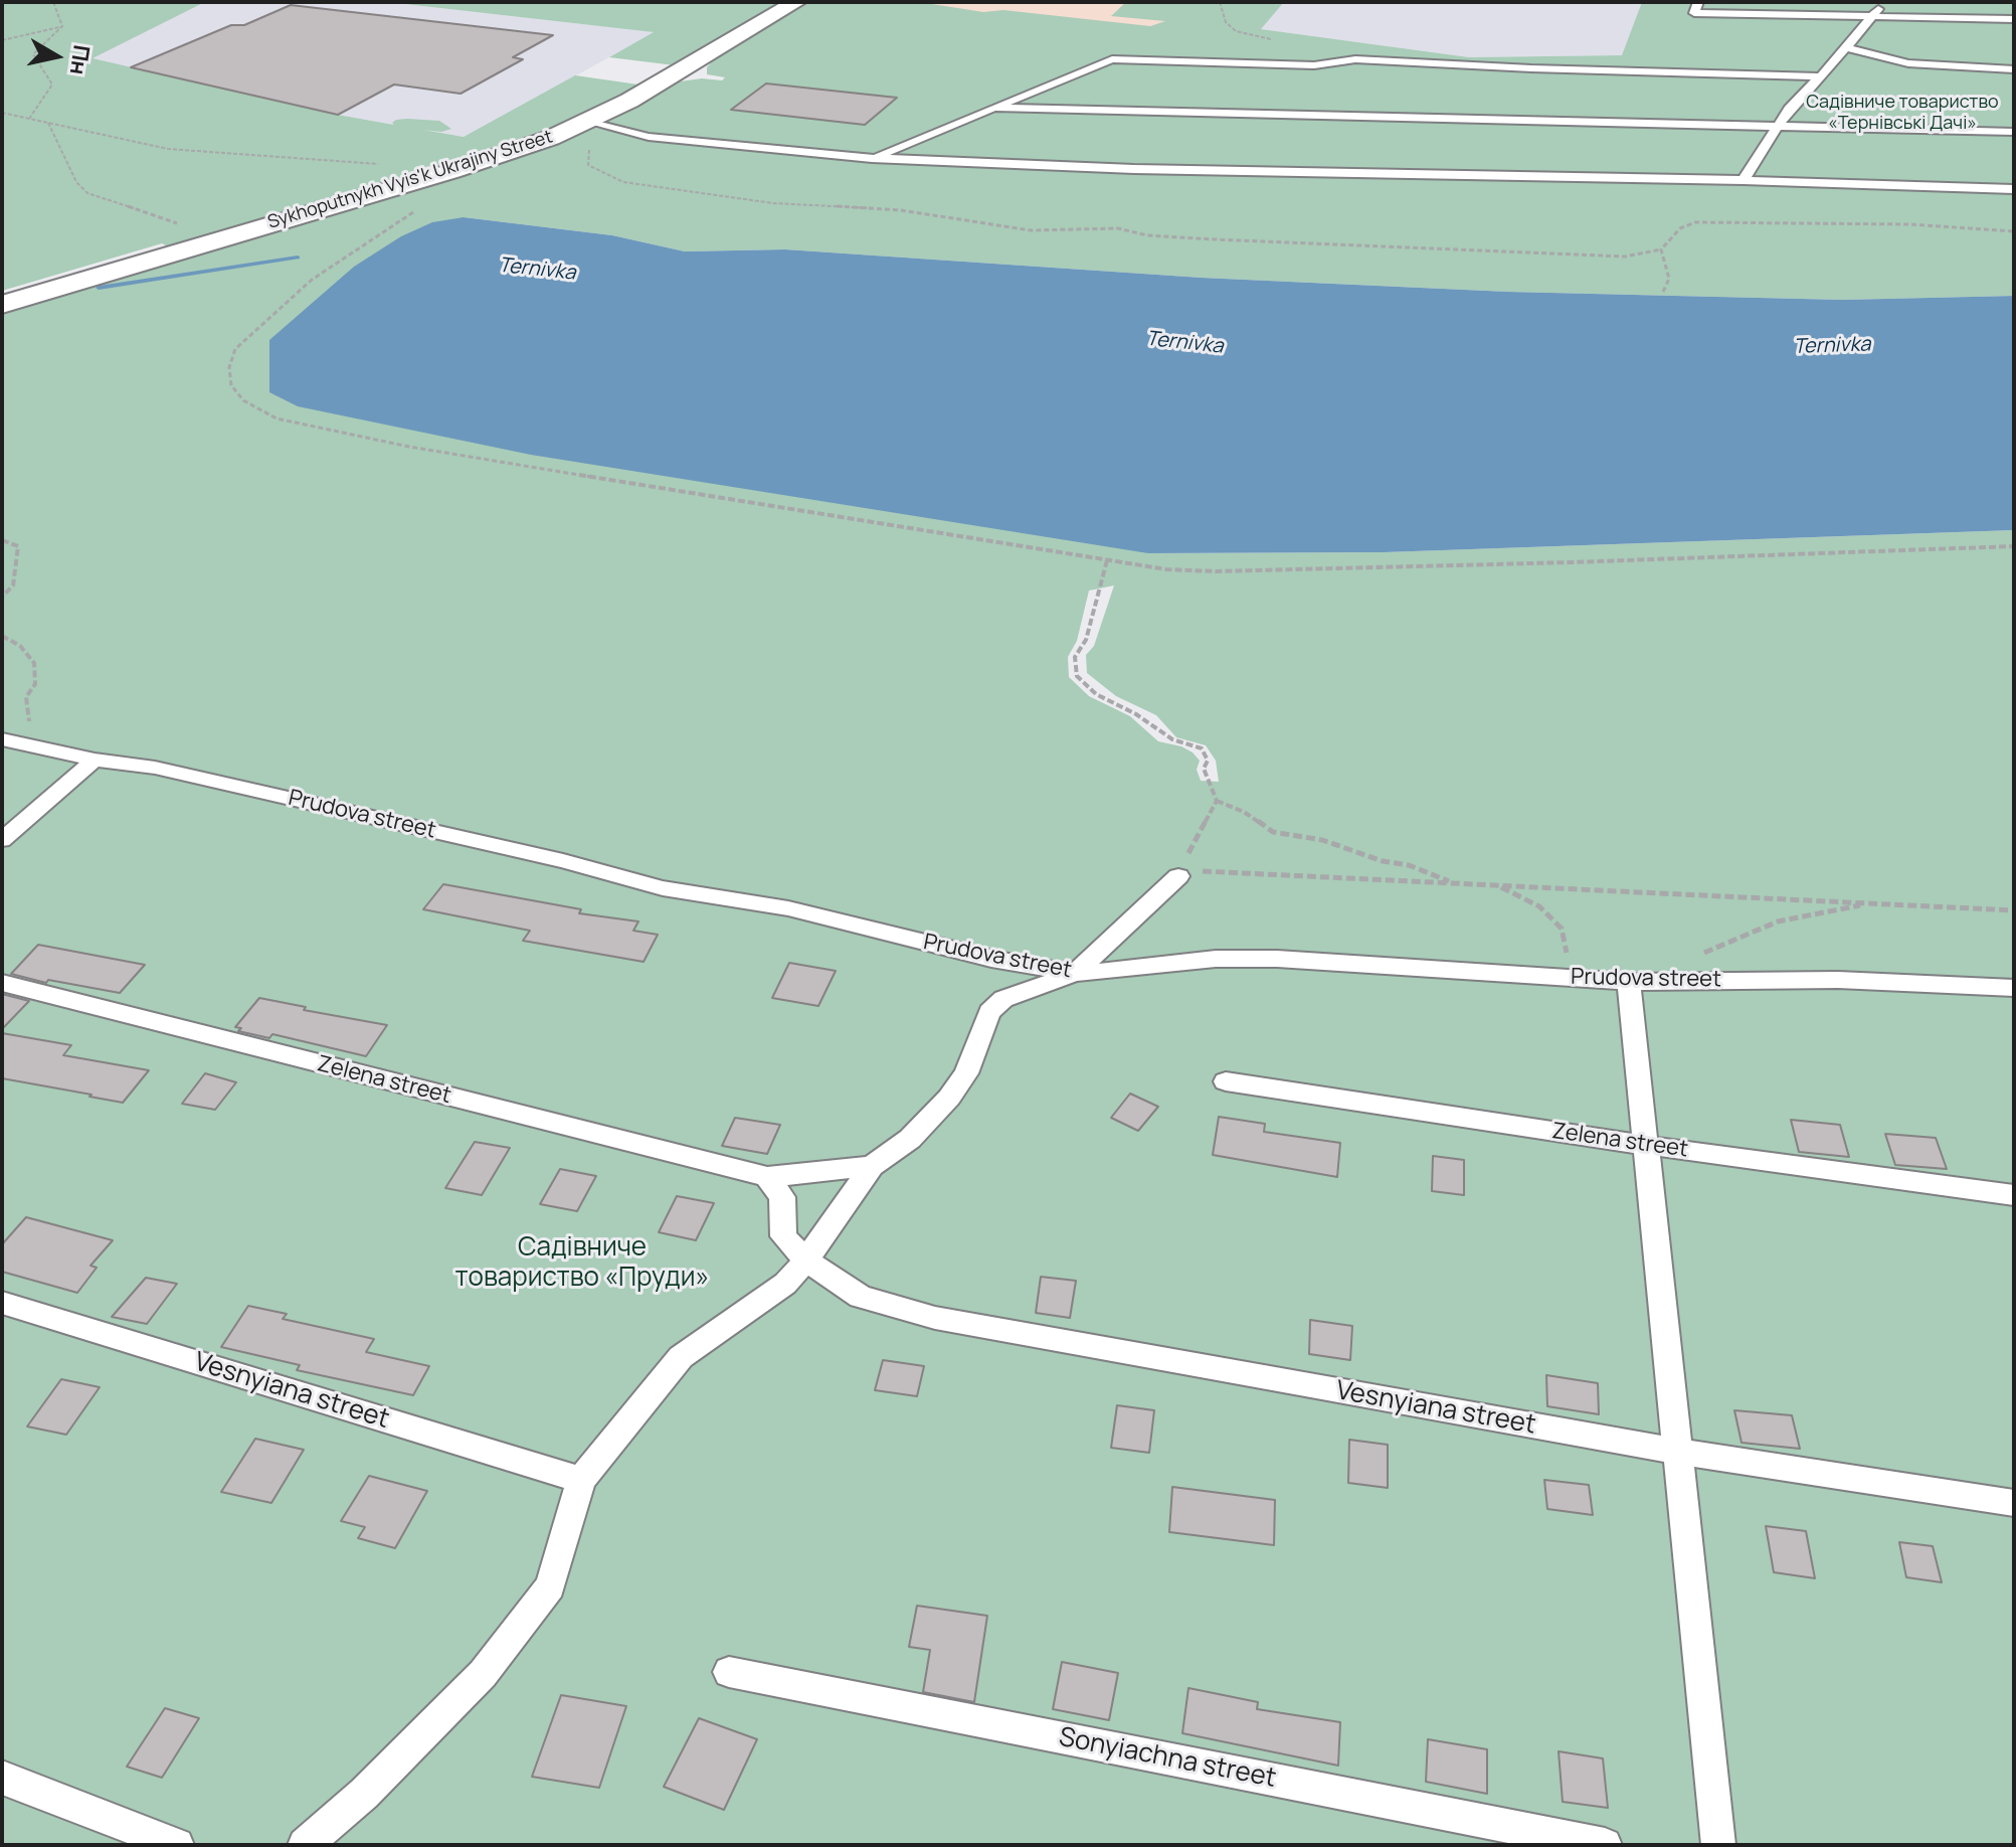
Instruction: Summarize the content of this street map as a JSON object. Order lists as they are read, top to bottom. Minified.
{"streets":{"street":["Sykhoputnykh Vyis'k Ukrajiny Street"],"lane":["Prudova street","Zelena street","Vesnyiana street","Sonyiachna street"]},"crossings":[["Zelena street","Vesnyiana street"]],"water":["Ternivka"],"parks":["Садівниче товариство «Тернівські Дачі»","Садівниче товариство «Пруди»"],"north":"right"}
